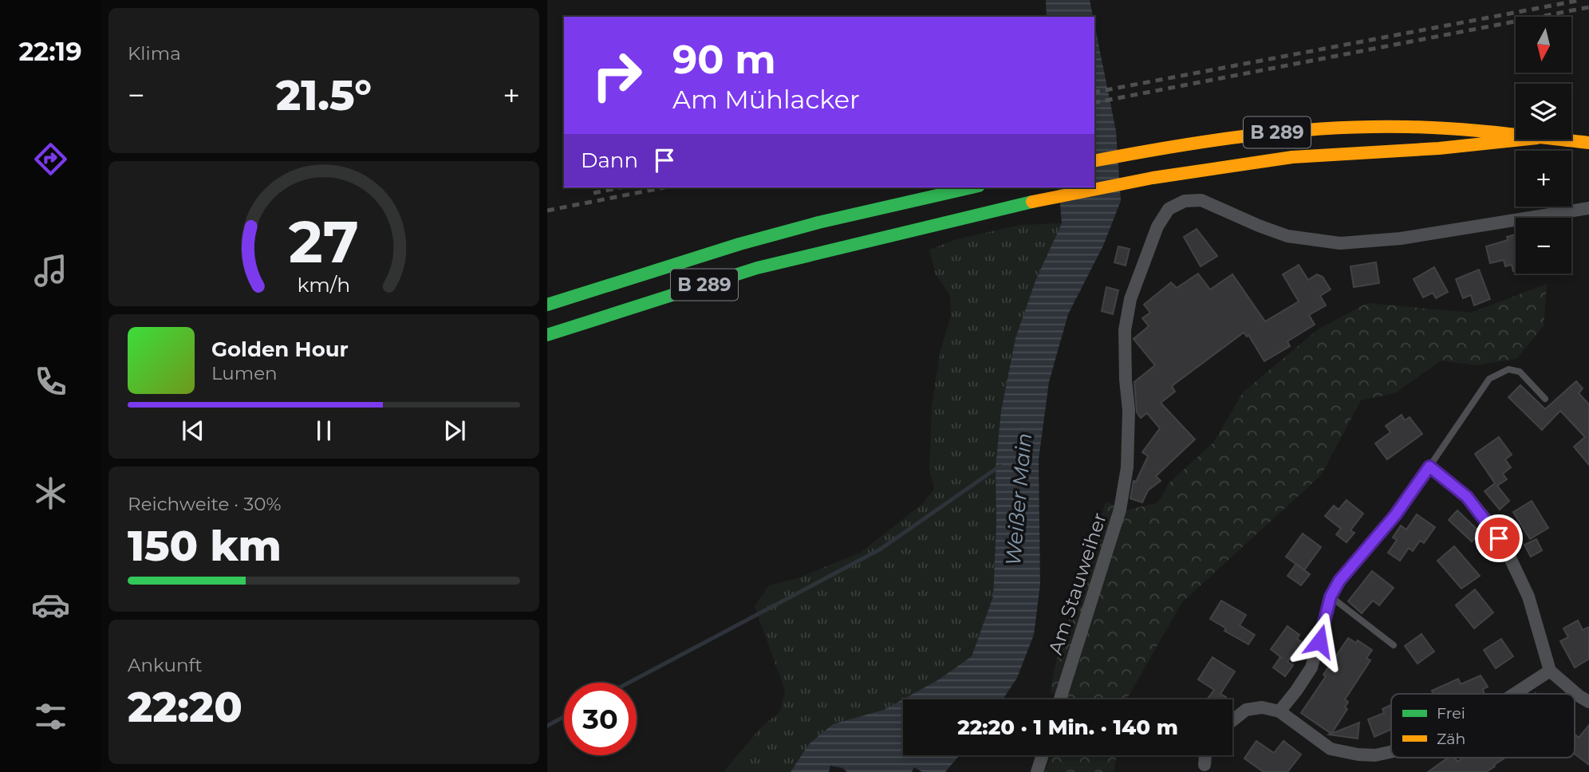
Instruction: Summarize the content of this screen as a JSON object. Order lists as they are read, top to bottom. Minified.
{"streets":{"highway":["B 289"],"street":["Am Stauweiher"]},"water":["Weißer Main"],"legend":["Frei","Zäh"],"north":"bottom","page":{"tabs":"22:19","tile":["Klima",["Reichweite · 30%","150 km"],["Ankunft","22:20"]],"map_buttons":["+","−"],"turn":["90 m","Am Mühlacker"],"heat":["−","21.5°","+"],"then":"Dann","song":["Golden Hour","Lumen"],"limit":"30","trip":"22:20 · 1 Min. · 140 m","gauge":["27","km/h"]}}
